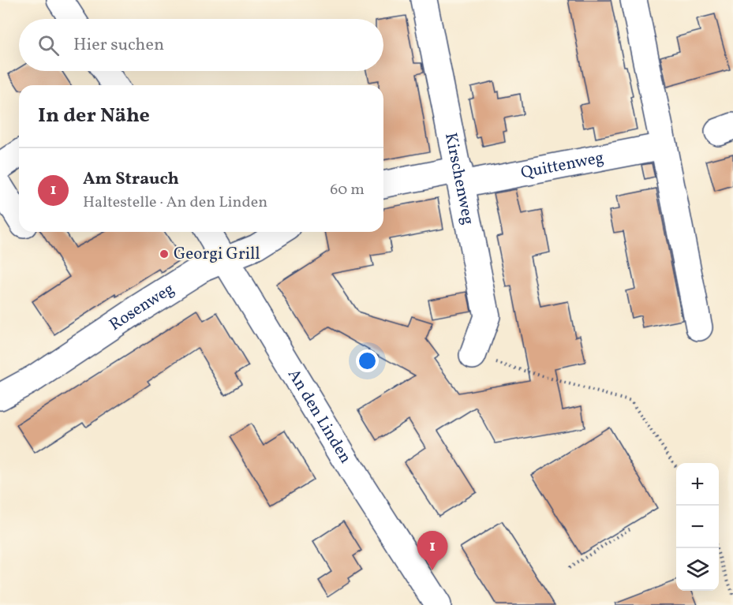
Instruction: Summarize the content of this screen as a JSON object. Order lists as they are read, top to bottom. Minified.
{"streets":{"street":["Quittenweg","Kirschenweg","Rosenweg","An den Linden"]},"crossings":[["Quittenweg","Kirschenweg"],["Rosenweg","An den Linden"]],"places":["Georgi Grill"],"page":{"search":"Hier suchen","heading":"In der Nähe","list":[{"mark":"1","name":"Am Strauch","note":"Haltestelle · An den Linden","value":"60 m"}],"map_buttons":["+","−"],"pins":"1"}}
